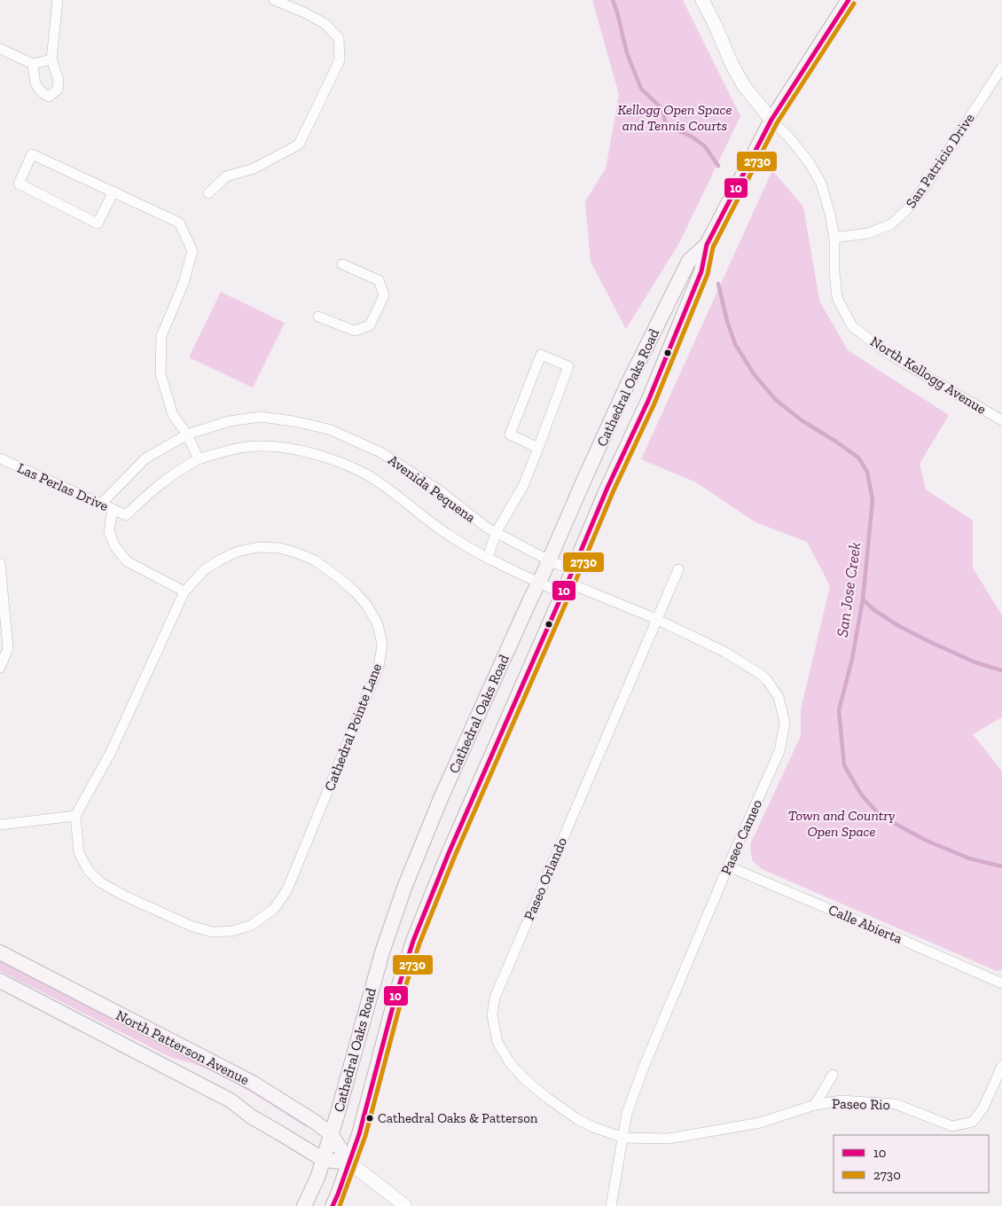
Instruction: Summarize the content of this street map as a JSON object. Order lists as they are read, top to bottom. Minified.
{"streets":{"main road":["Cathedral Oaks Road","North Patterson Avenue"],"street":["San Patricio Drive","North Kellogg Avenue","Las Perlas Drive","Avenida Pequena","Cathedral Pointe Lane","Paseo Cameo","Paseo Orlando","Calle Abierta","Paseo Rio"]},"crossings":[["San Patricio Drive","North Kellogg Avenue"],["North Kellogg Avenue","Cathedral Oaks Road"],["Cathedral Oaks Road","Avenida Pequena"],["Cathedral Oaks Road","Paseo Cameo"],["Cathedral Oaks Road","North Patterson Avenue"],["Las Perlas Drive","Avenida Pequena"],["Avenida Pequena","Paseo Cameo"],["Paseo Cameo","Paseo Orlando"],["Paseo Cameo","Calle Abierta"],["Paseo Cameo","Paseo Rio"],["Paseo Orlando","Paseo Rio"]],"water":["San Jose Creek"],"parks":["Kellogg Open Space and Tennis Courts","Town and Country Open Space"],"places":["Cathedral Oaks & Patterson"],"lines":["transit line 10","transit line 2730"],"legend":["10","2730"]}
